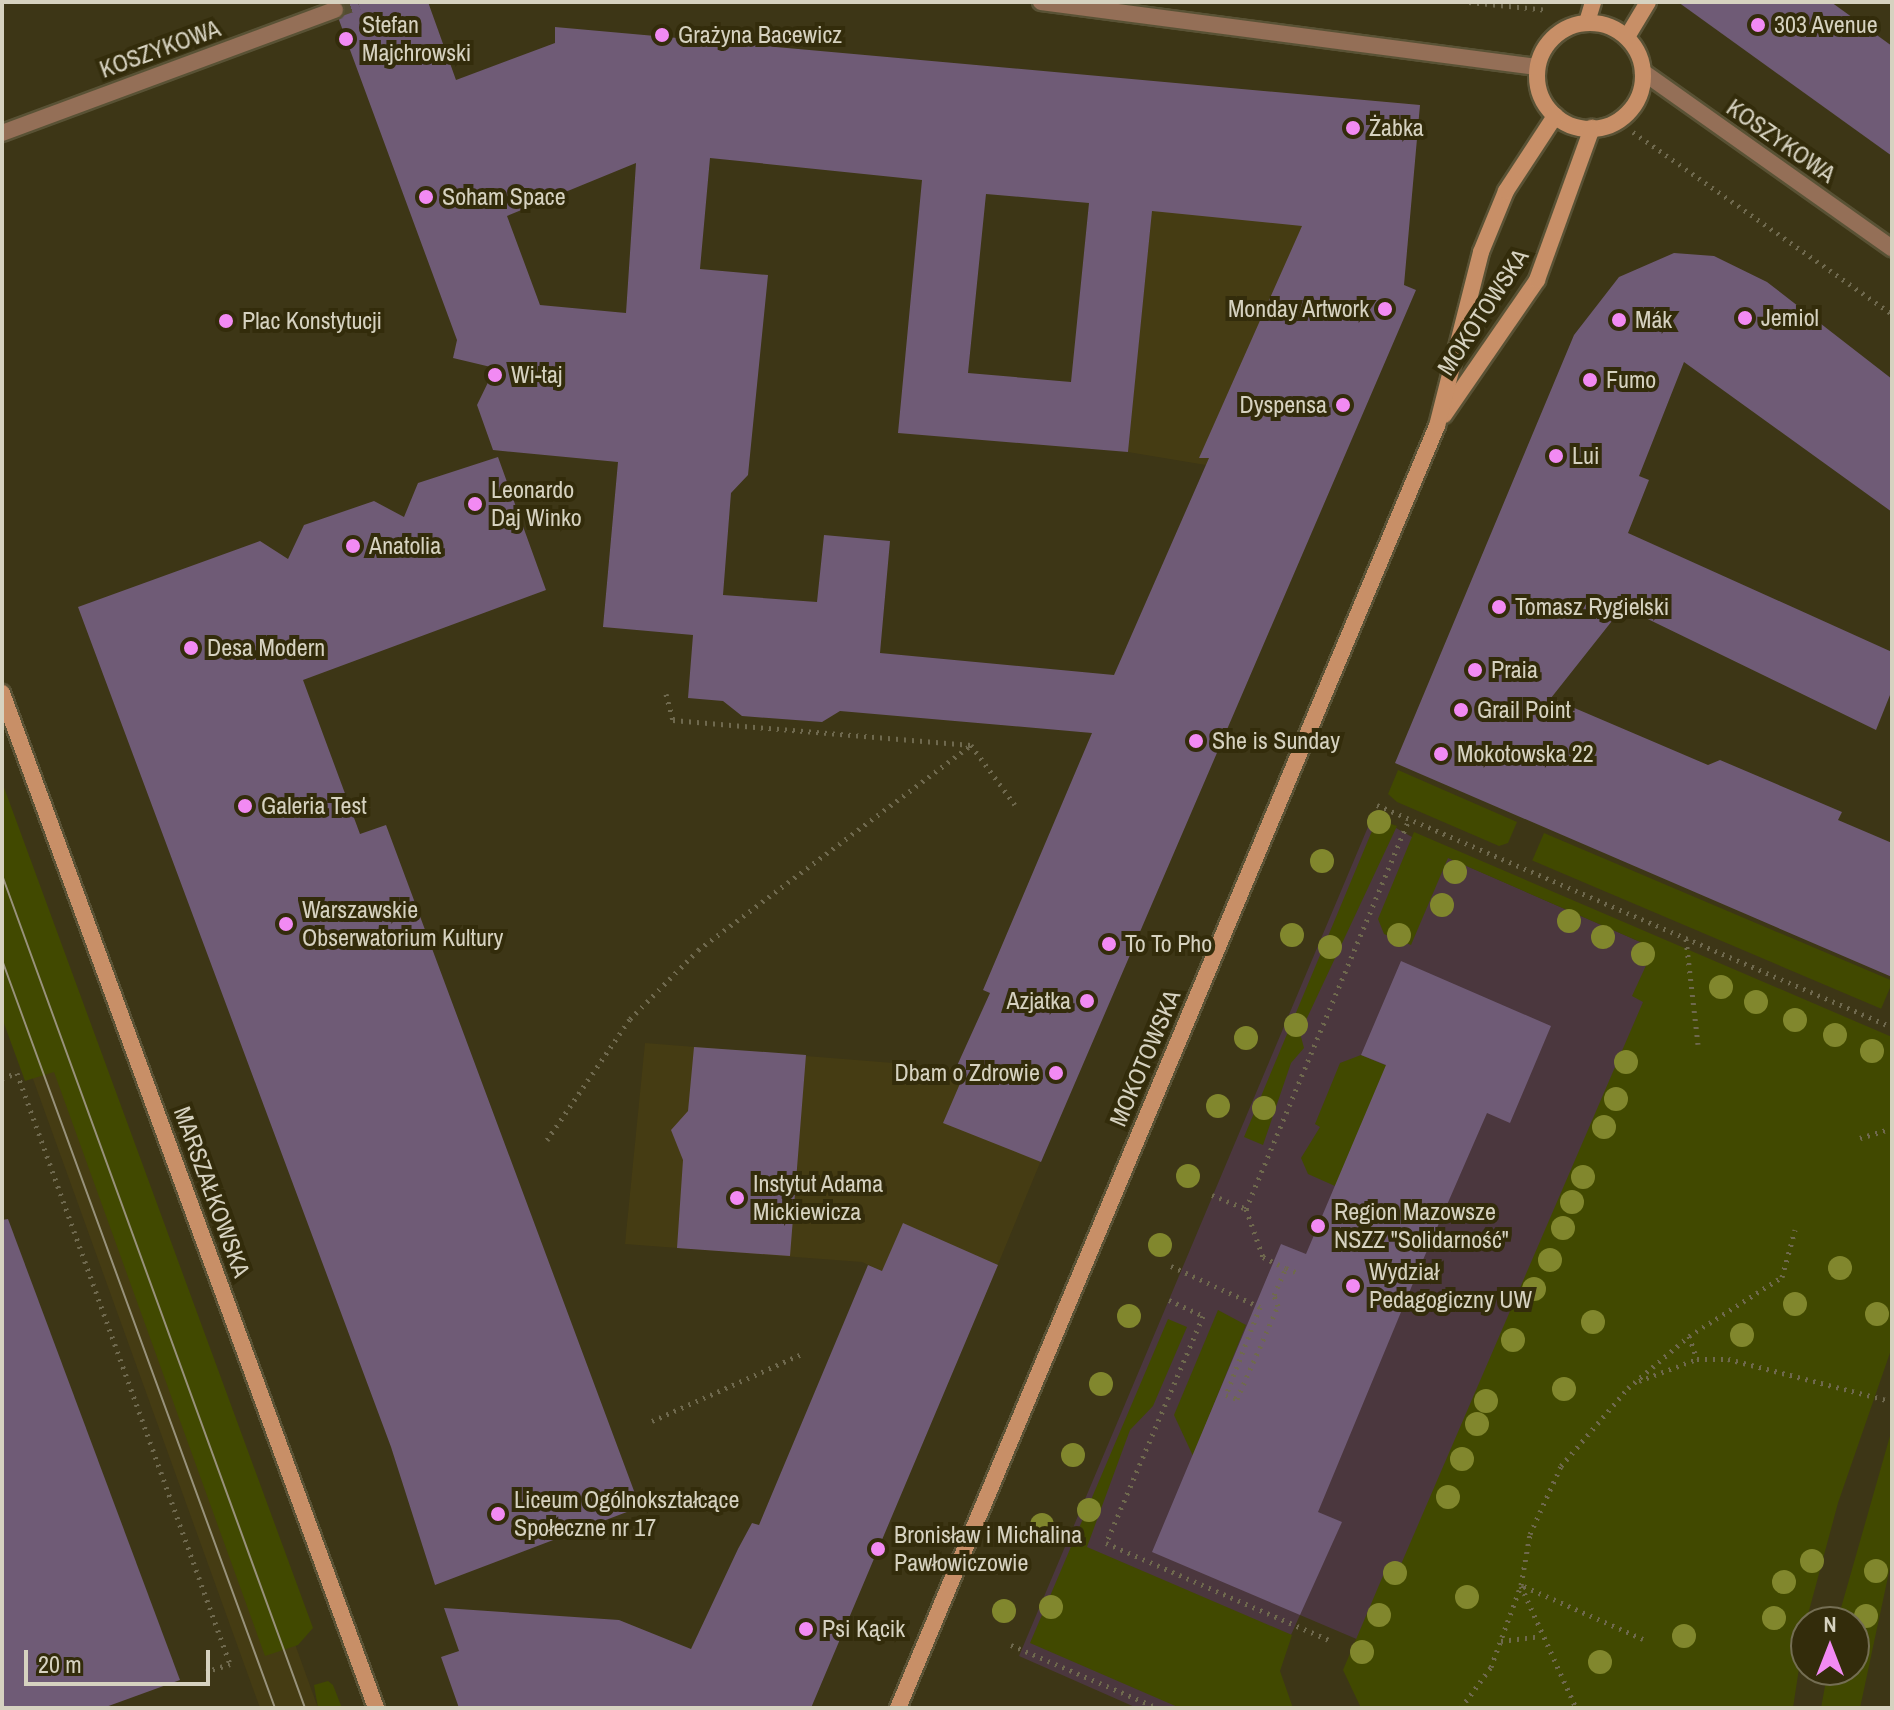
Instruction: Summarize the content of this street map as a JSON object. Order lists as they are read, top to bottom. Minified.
{"streets":{"street":["KOSZYKOWA","MOKOTOWSKA","MARSZAŁKOWSKA"]},"crossings":[["KOSZYKOWA","MOKOTOWSKA"]],"places":["303 Avenue","Grażyna Bacewicz","Stefan Majchrowski","Żabka","Soham Space","Monday Artwork","Jemiol","Mák","Plac Konstytucji","Wi-taj","Fumo","Dyspensa","Lui","Leonardo Daj Winko","Anatolia","Tomasz Rygielski","Desa Modern","Praia","Grail Point","She is Sunday","Mokotowska 22","Galeria Test","Warszawskie Obserwatorium Kultury","To To Pho","Azjatka","Dbam o Zdrowie","Instytut Adama Mickiewicza","Region Mazowsze NSZZ \"Solidarność\"","Wydział Pedagogiczny UW","Liceum Ogólnokształcące Społeczne nr 17","Bronisław i Michalina Pawłowiczowie","Psi Kącik"],"scale_bar":"20 m","north":"top"}
